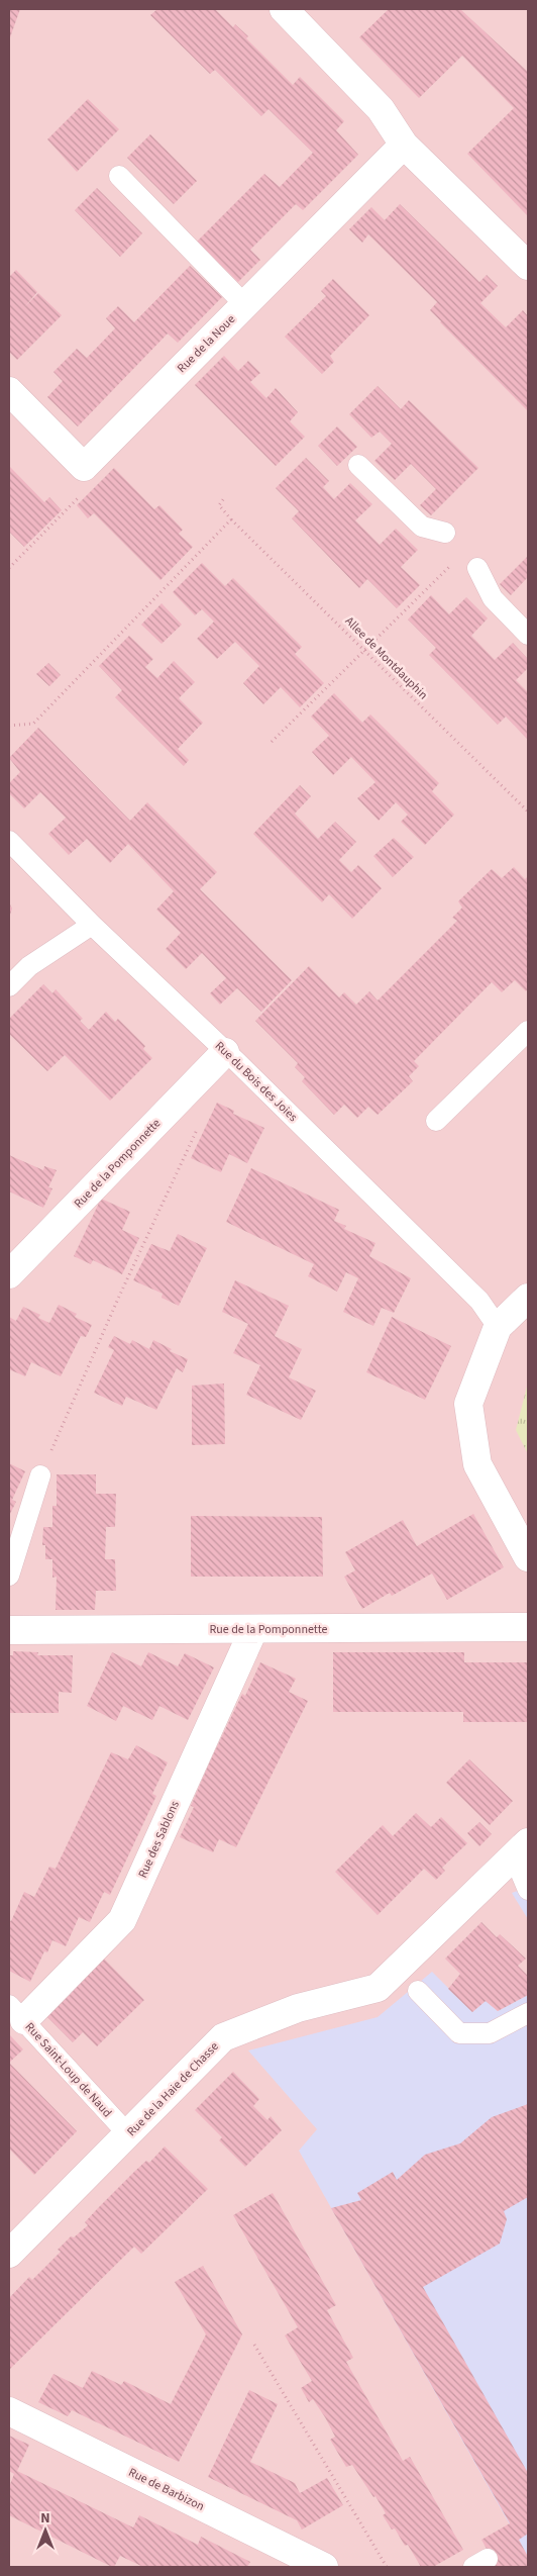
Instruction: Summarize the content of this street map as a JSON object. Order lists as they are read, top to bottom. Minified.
{"streets":{"street":["Rue de la Noue","Rue de la Pomponnette","Rue des Sablons","Rue de la Haie de Chasse","Rue de Barbizon"],"lane":["Rue du Bois des Joies","Rue Saint-Loup de Naud"],"path":["Allee de Montdauphin"]},"crossings":[["Rue du Bois des Joies","Rue de la Pomponnette"],["Rue de la Pomponnette","Rue des Sablons"],["Rue des Sablons","Rue Saint-Loup de Naud"],["Rue Saint-Loup de Naud","Rue de la Haie de Chasse"]],"north":"top"}
